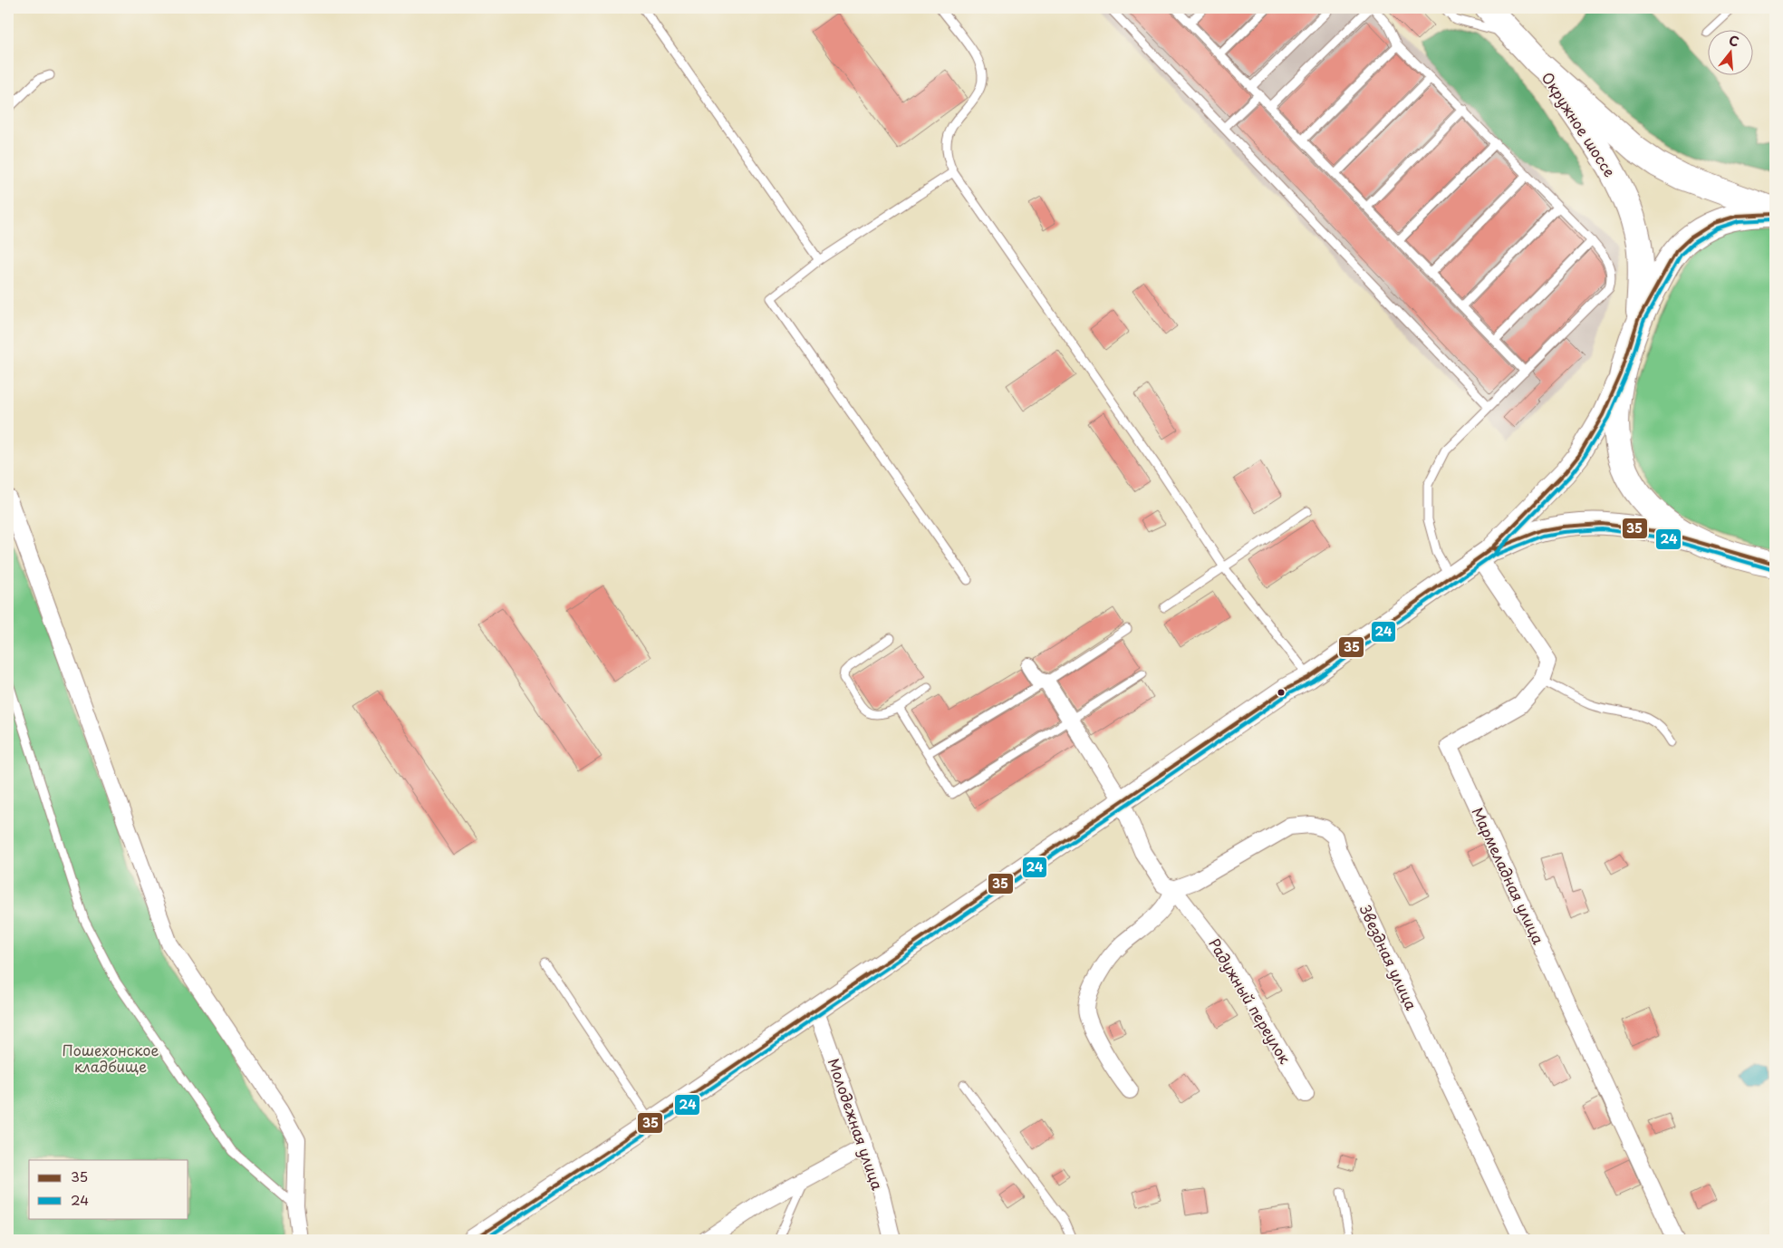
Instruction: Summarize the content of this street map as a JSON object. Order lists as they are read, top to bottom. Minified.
{"streets":{"main road":["Окружное шоссе"],"street":["Мармеладная улица","Звездная улица","Радужный переулок","Молодежная улица"]},"crossings":[["Звездная улица","Радужный переулок"]],"parks":["Пошехонское кладбище"],"lines":["transit line 35","transit line 24"],"legend":["35","24"],"north":"top"}
